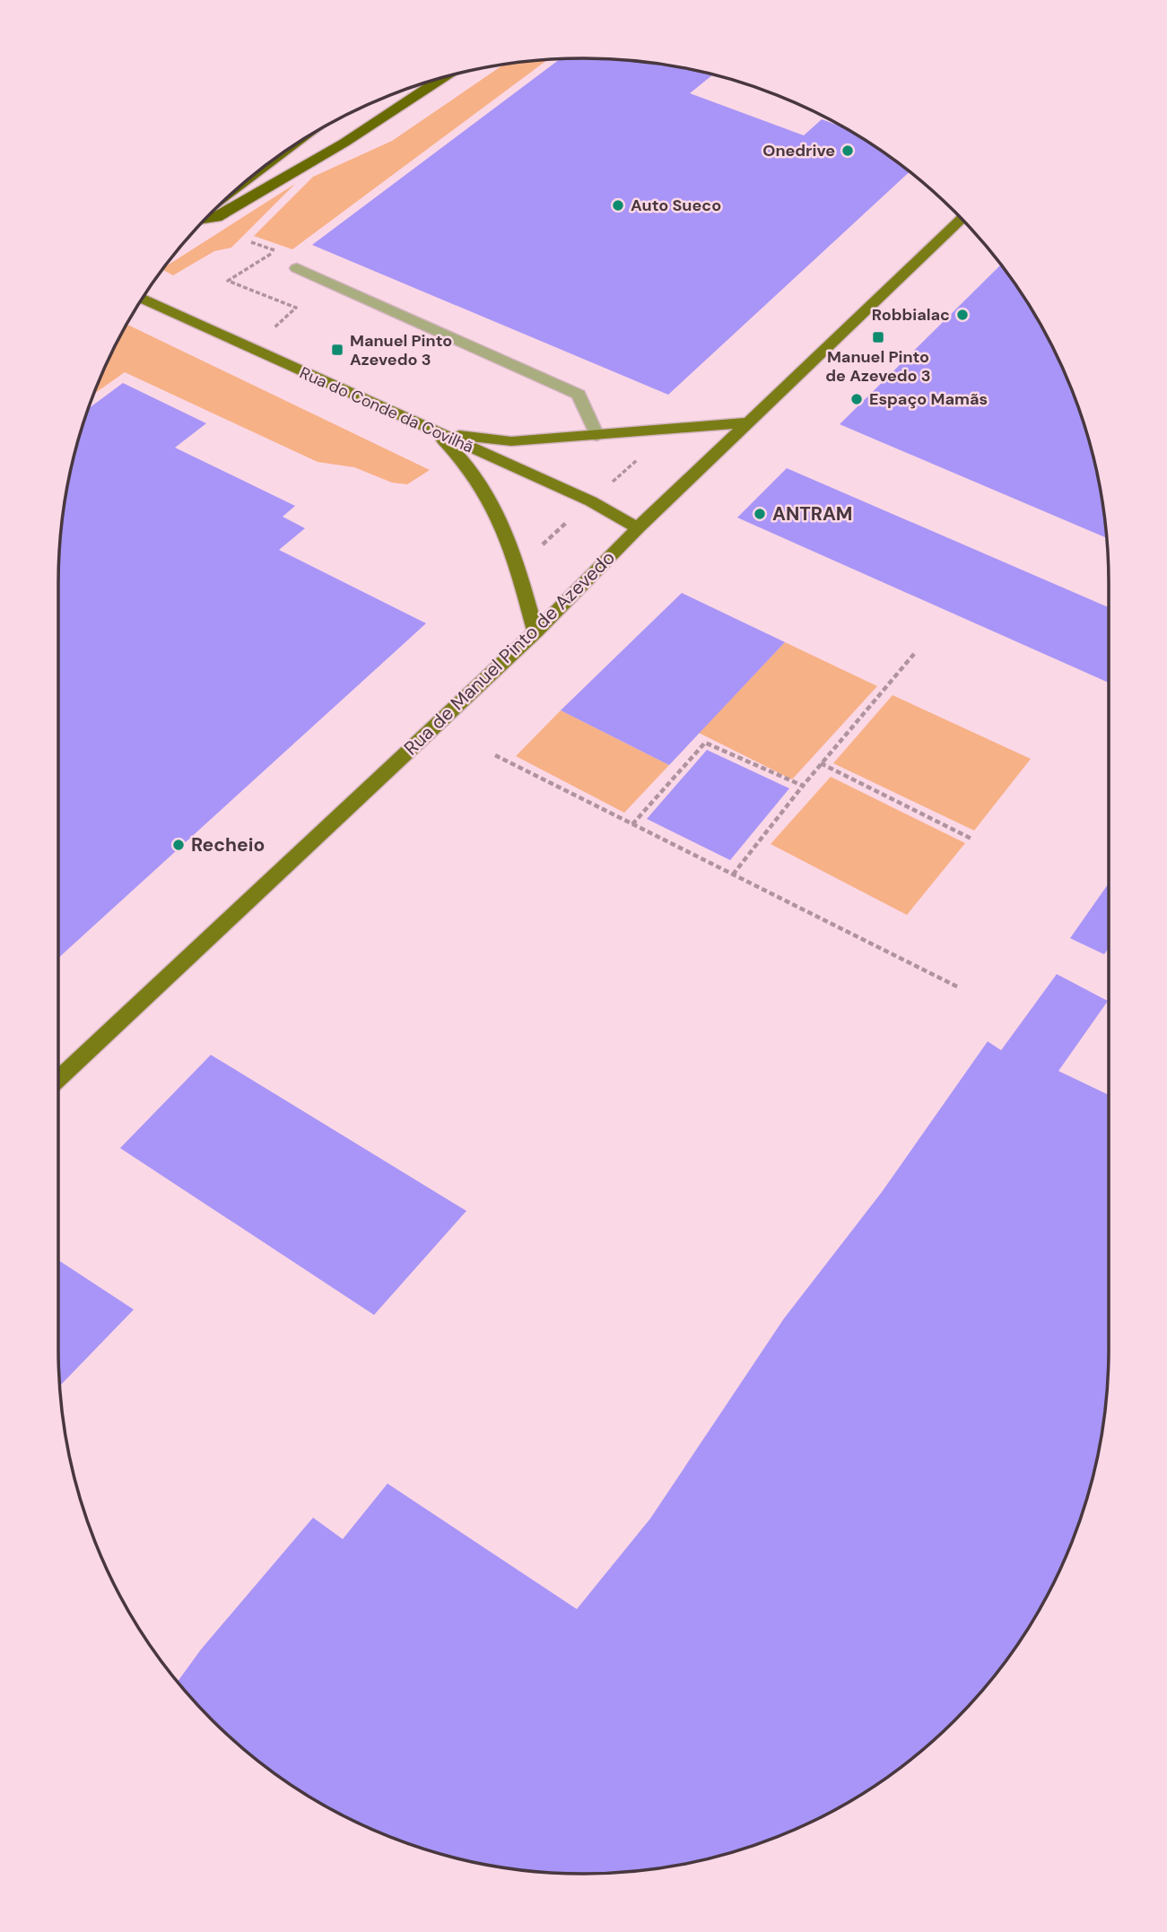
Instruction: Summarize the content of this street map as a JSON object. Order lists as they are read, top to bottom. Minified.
{"streets":{"main road":["Rua do Conde da Covilhã","Rua de Manuel Pinto de Azevedo"]},"crossings":[["Rua do Conde da Covilhã","Rua de Manuel Pinto de Azevedo"]],"places":{"other":["Onedrive","Auto Sueco","Robbialac","Espaço Mamãs","ANTRAM","Recheio"],"transit":["Manuel Pinto de Azevedo 3","Manuel Pinto Azevedo 3"]}}
